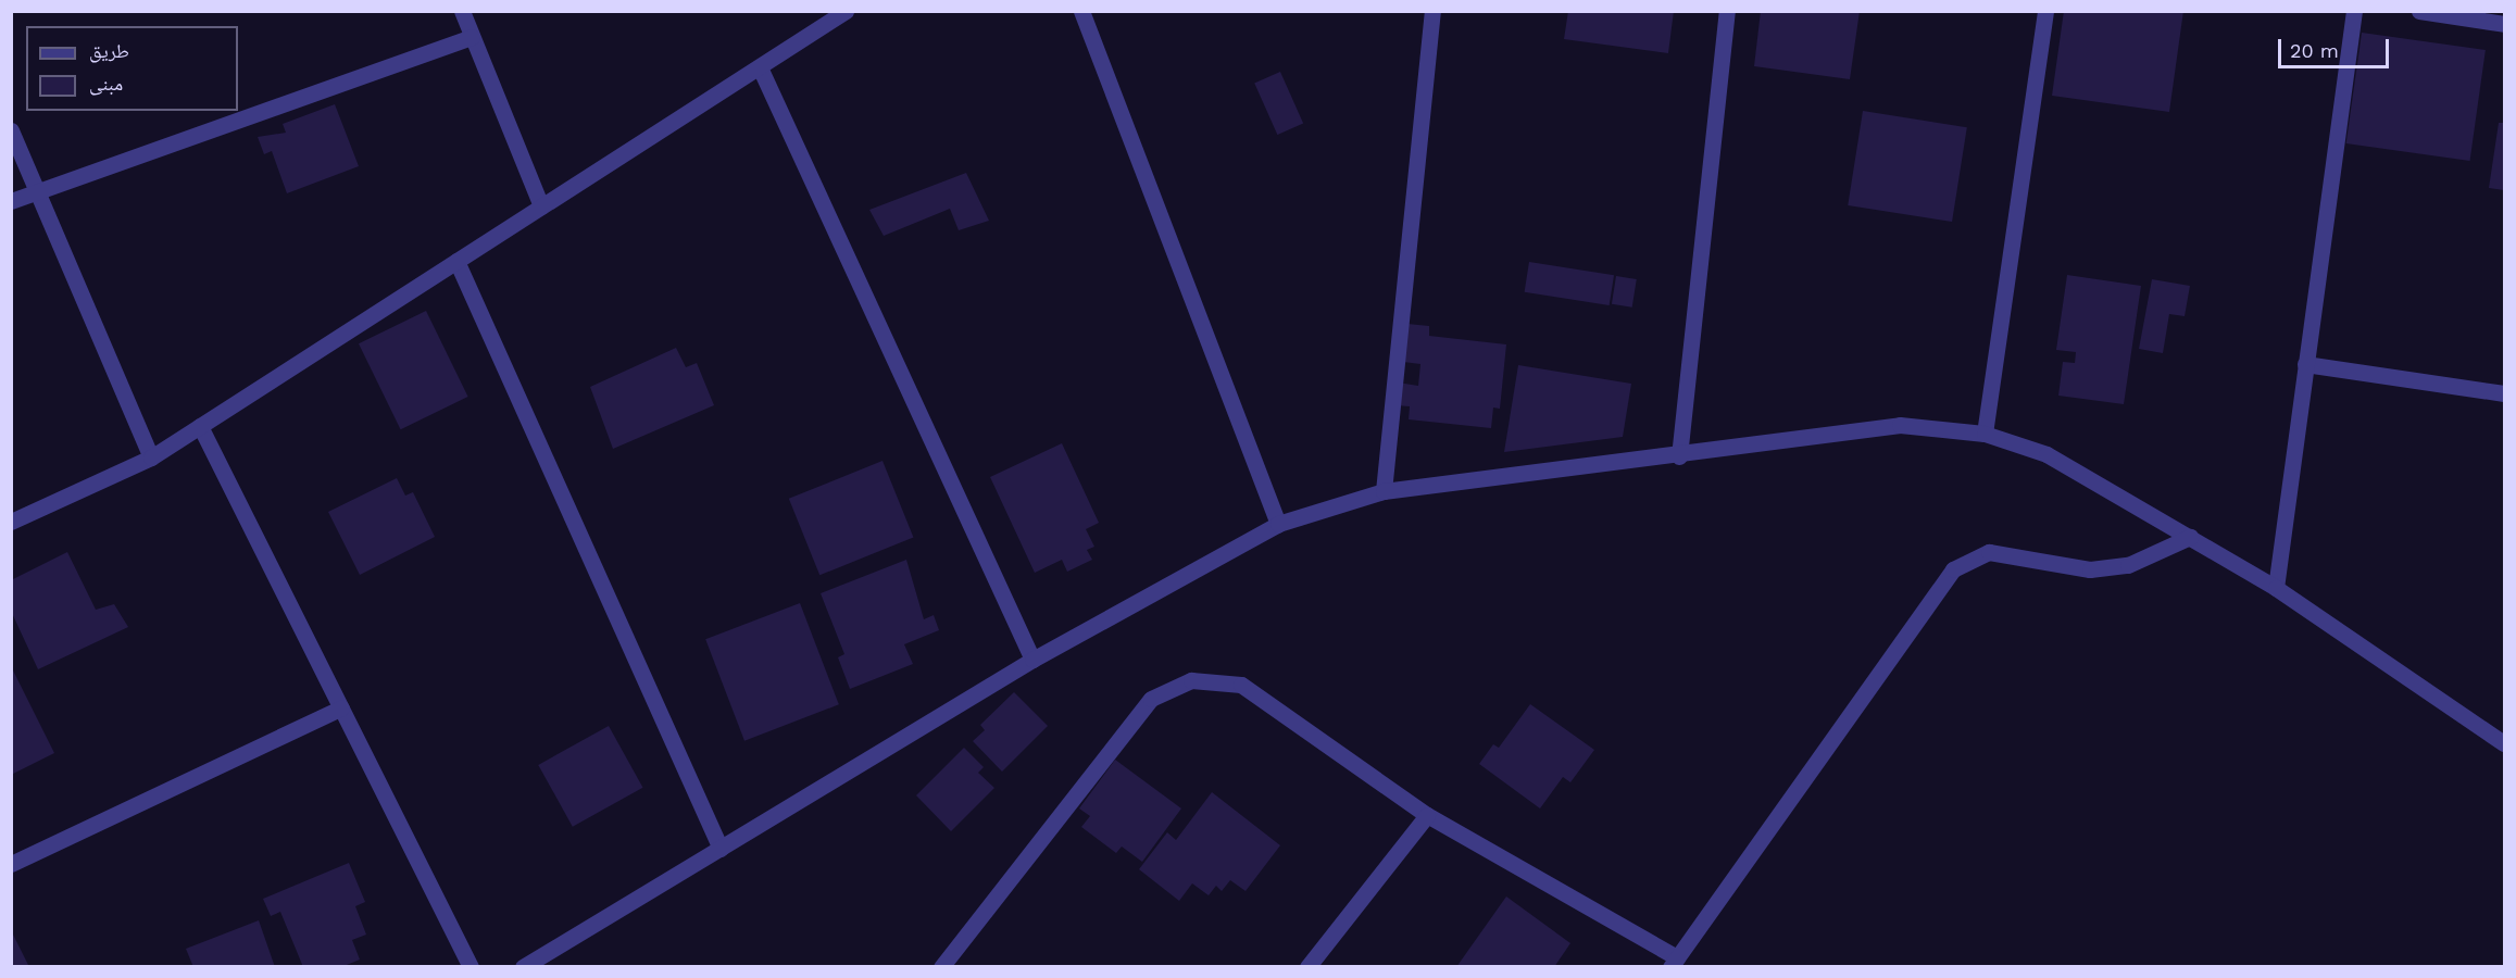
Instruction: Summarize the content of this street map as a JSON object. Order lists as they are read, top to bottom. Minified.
{"legend":["طريق","مبنى"],"scale_bar":"20 m"}
